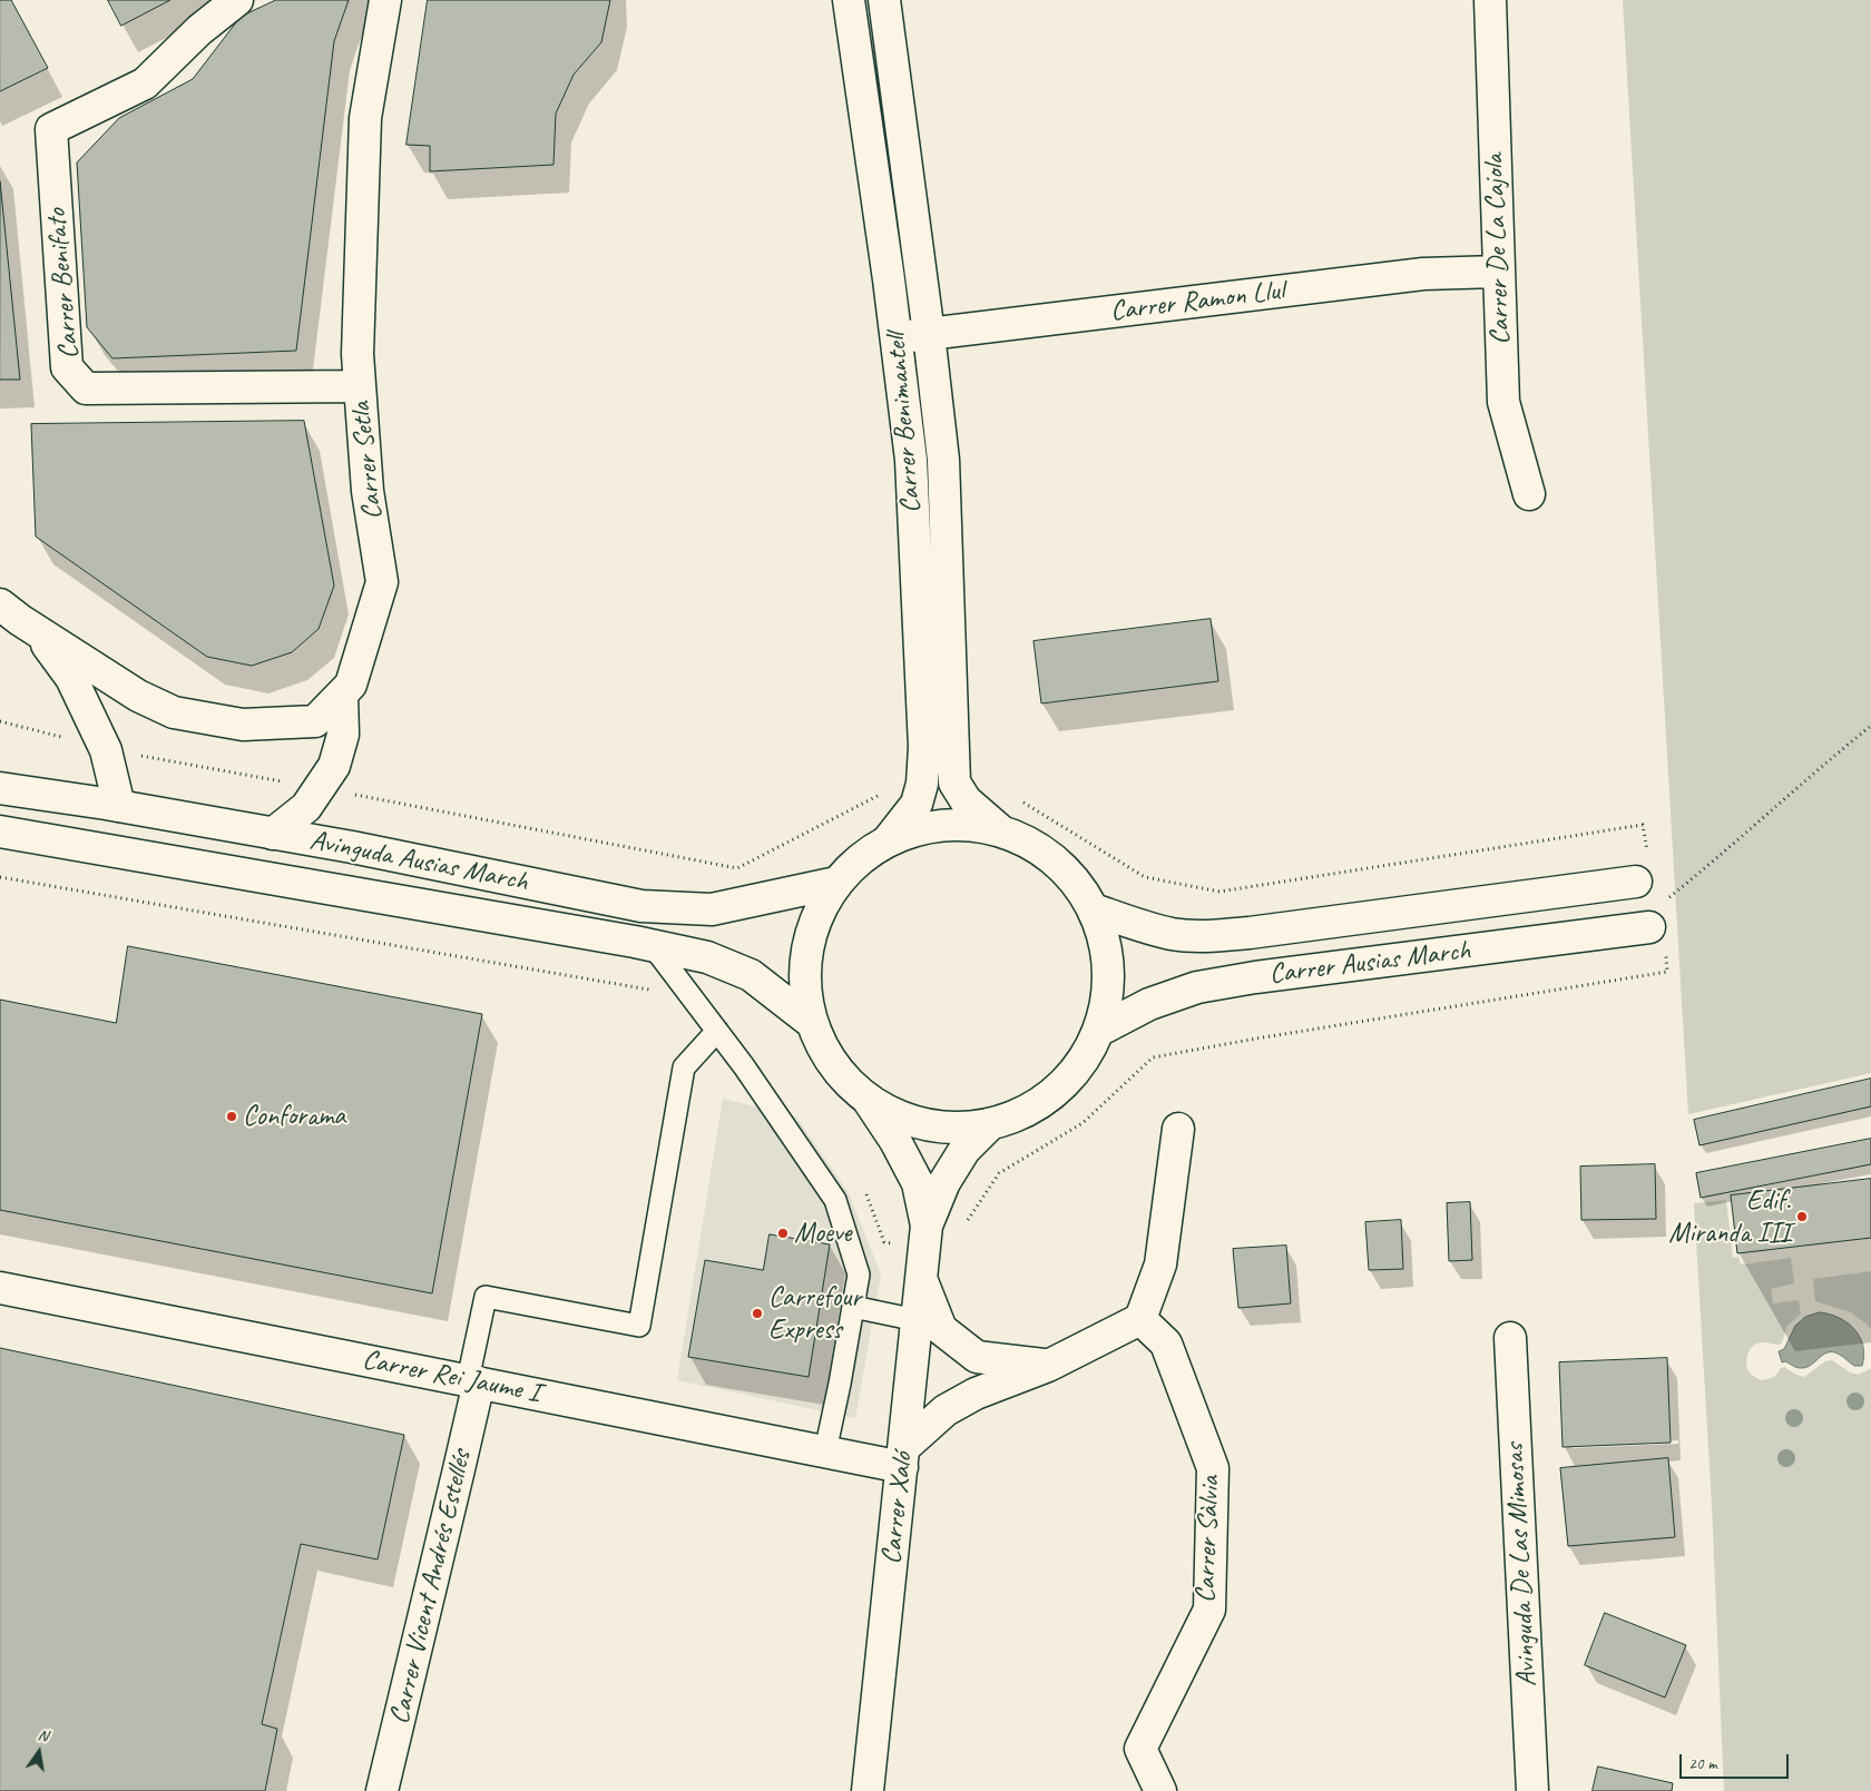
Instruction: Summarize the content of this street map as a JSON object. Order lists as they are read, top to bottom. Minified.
{"streets":{"street":["Carrer De La Cajola","Carrer Benifato","Carrer Ramon Llul","Carrer Benimantell","Carrer Setla","Avinguda Ausias March","Carrer Ausias March","Carrer Rei Jaume I","Carrer Xaló","Carrer Sàlvia","Avinguda De Las Mimosas","Carrer Vicent Andrés Estellés"]},"crossings":[["Carrer De La Cajola","Carrer Ramon Llul"],["Carrer Benifato","Carrer Setla"],["Carrer Ramon Llul","Carrer Benimantell"],["Carrer Rei Jaume I","Carrer Xaló"],["Carrer Rei Jaume I","Carrer Vicent Andrés Estellés"]],"places":["Conforama","Edif. Miranda III","Moeve","Carrefour Express"],"scale_bar":"20 m","north":"top"}
